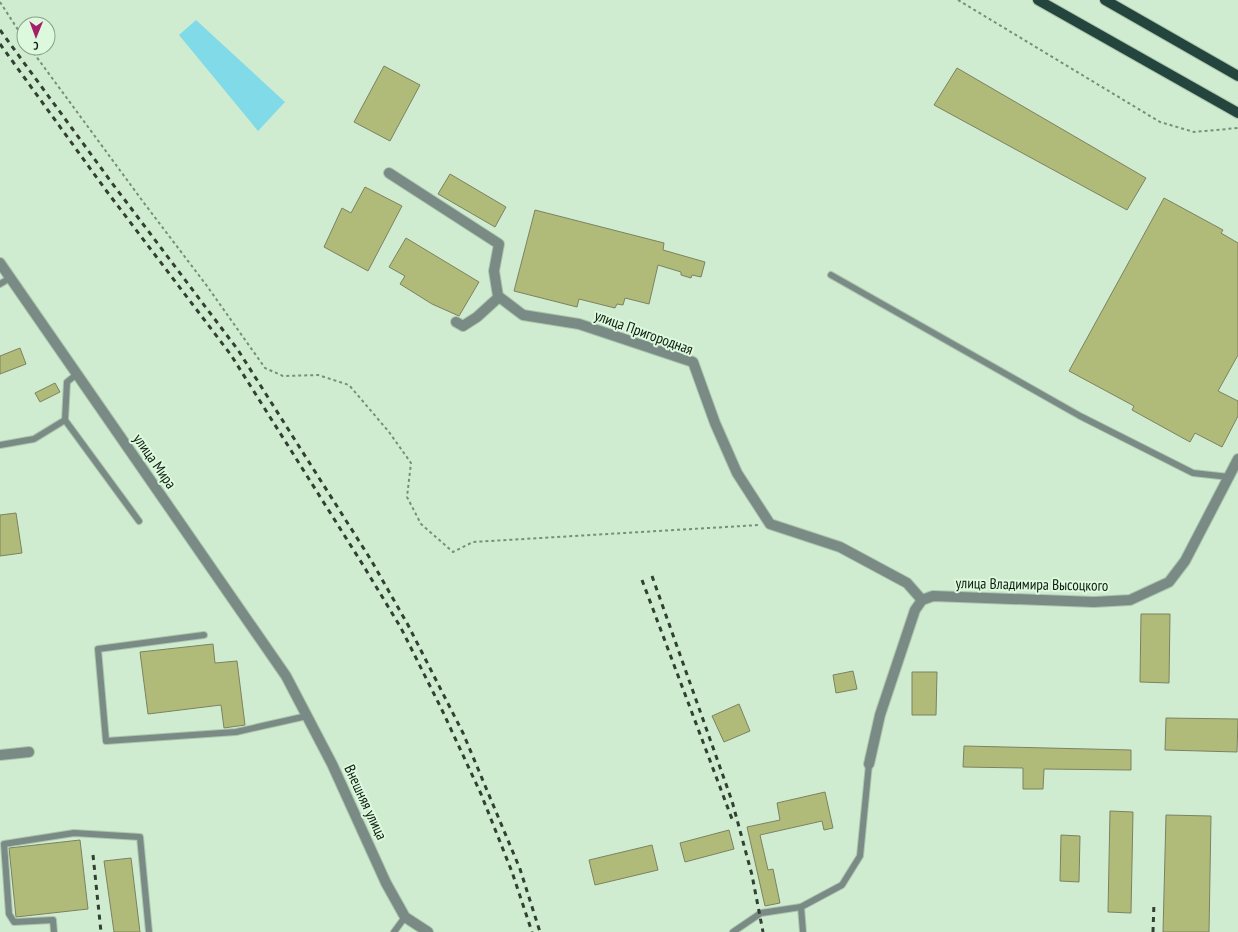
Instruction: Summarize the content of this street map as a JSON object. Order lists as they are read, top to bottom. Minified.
{"streets":{"street":["улица Пригородная","улица Мира","улица Владимира Высоцкого","Внешняя улица"]},"crossings":[["улица Мира","Внешняя улица"]],"north":"bottom"}
